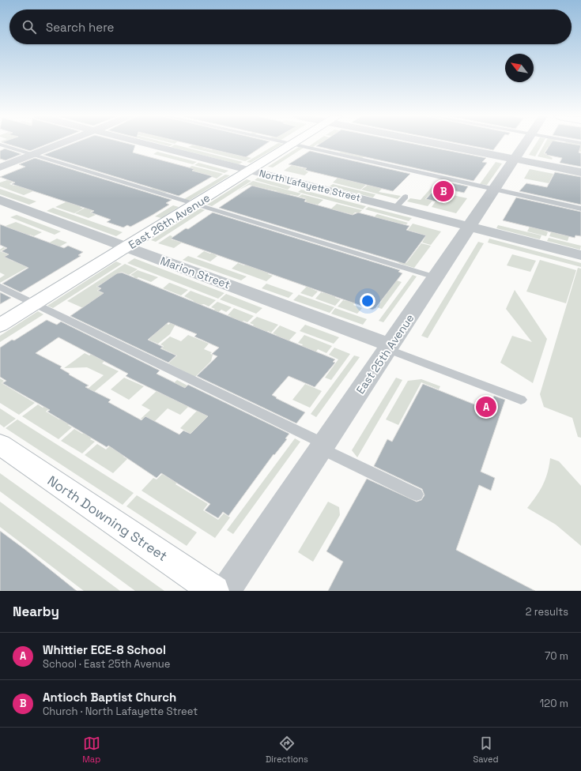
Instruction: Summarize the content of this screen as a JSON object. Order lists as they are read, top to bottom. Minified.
{"streets":{"street":["North Lafayette Street","East 26th Avenue","Marion Street","East 25th Avenue","North Downing Street"]},"crossings":[["North Lafayette Street","East 26th Avenue"],["North Lafayette Street","East 25th Avenue"],["East 26th Avenue","Marion Street"],["Marion Street","East 25th Avenue"]],"north":"top left","page":{"search":"Search here","pins":["B","A"],"heading":["Nearby","2 results"],"list":[{"mark":"A","name":"Whittier ECE-8 School","note":"School · East 25th Avenue","value":"70 m"},{"mark":"B","name":"Antioch Baptist Church","note":"Church · North Lafayette Street","value":"120 m"}],"nav":["Map","Directions","Saved"]}}
